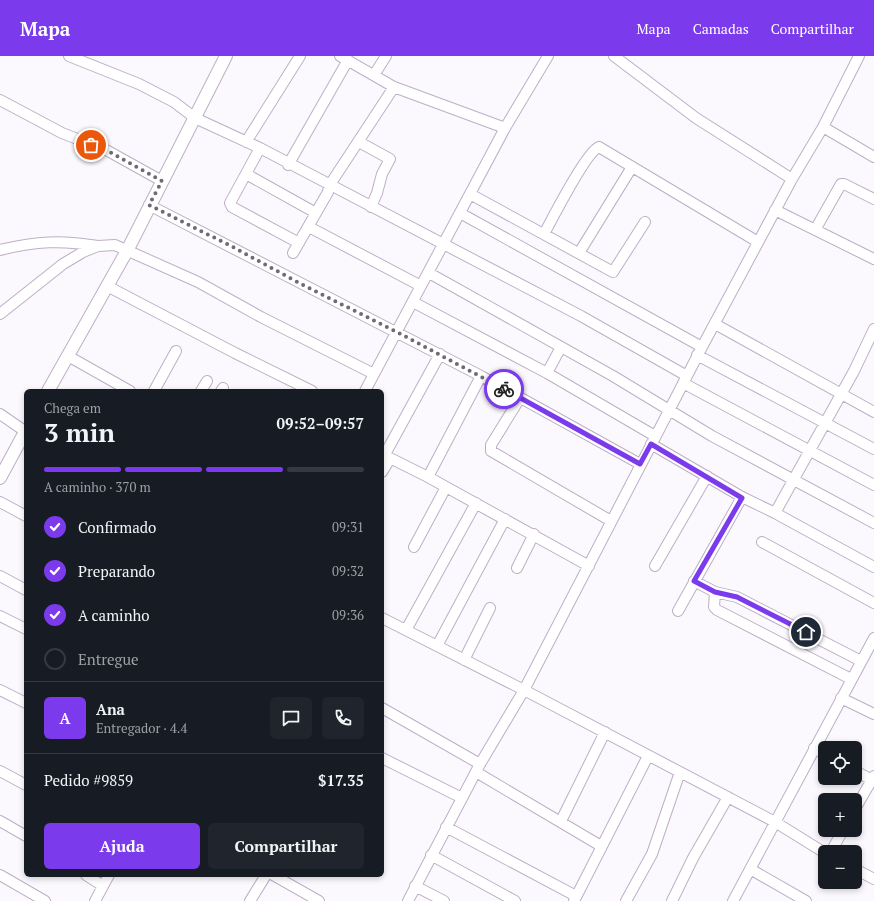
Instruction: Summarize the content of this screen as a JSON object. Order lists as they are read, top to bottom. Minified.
{"page":{"header":"Mapa","nav":["Mapa","Camadas","Compartilhar"],"heading":["3 min","Chega em","09:52–09:57"],"panel":["Ana","Entregador · 4.4","Pedido #9859","$17.35"],"bar":"A caminho · 370 m","list":[["Confirmado","09:31"],["Preparando","09:32"],["A caminho","09:36"],"Entregue"],"round":"A","map_buttons":["+","−"],"buttons":["Ajuda","Compartilhar"]}}
